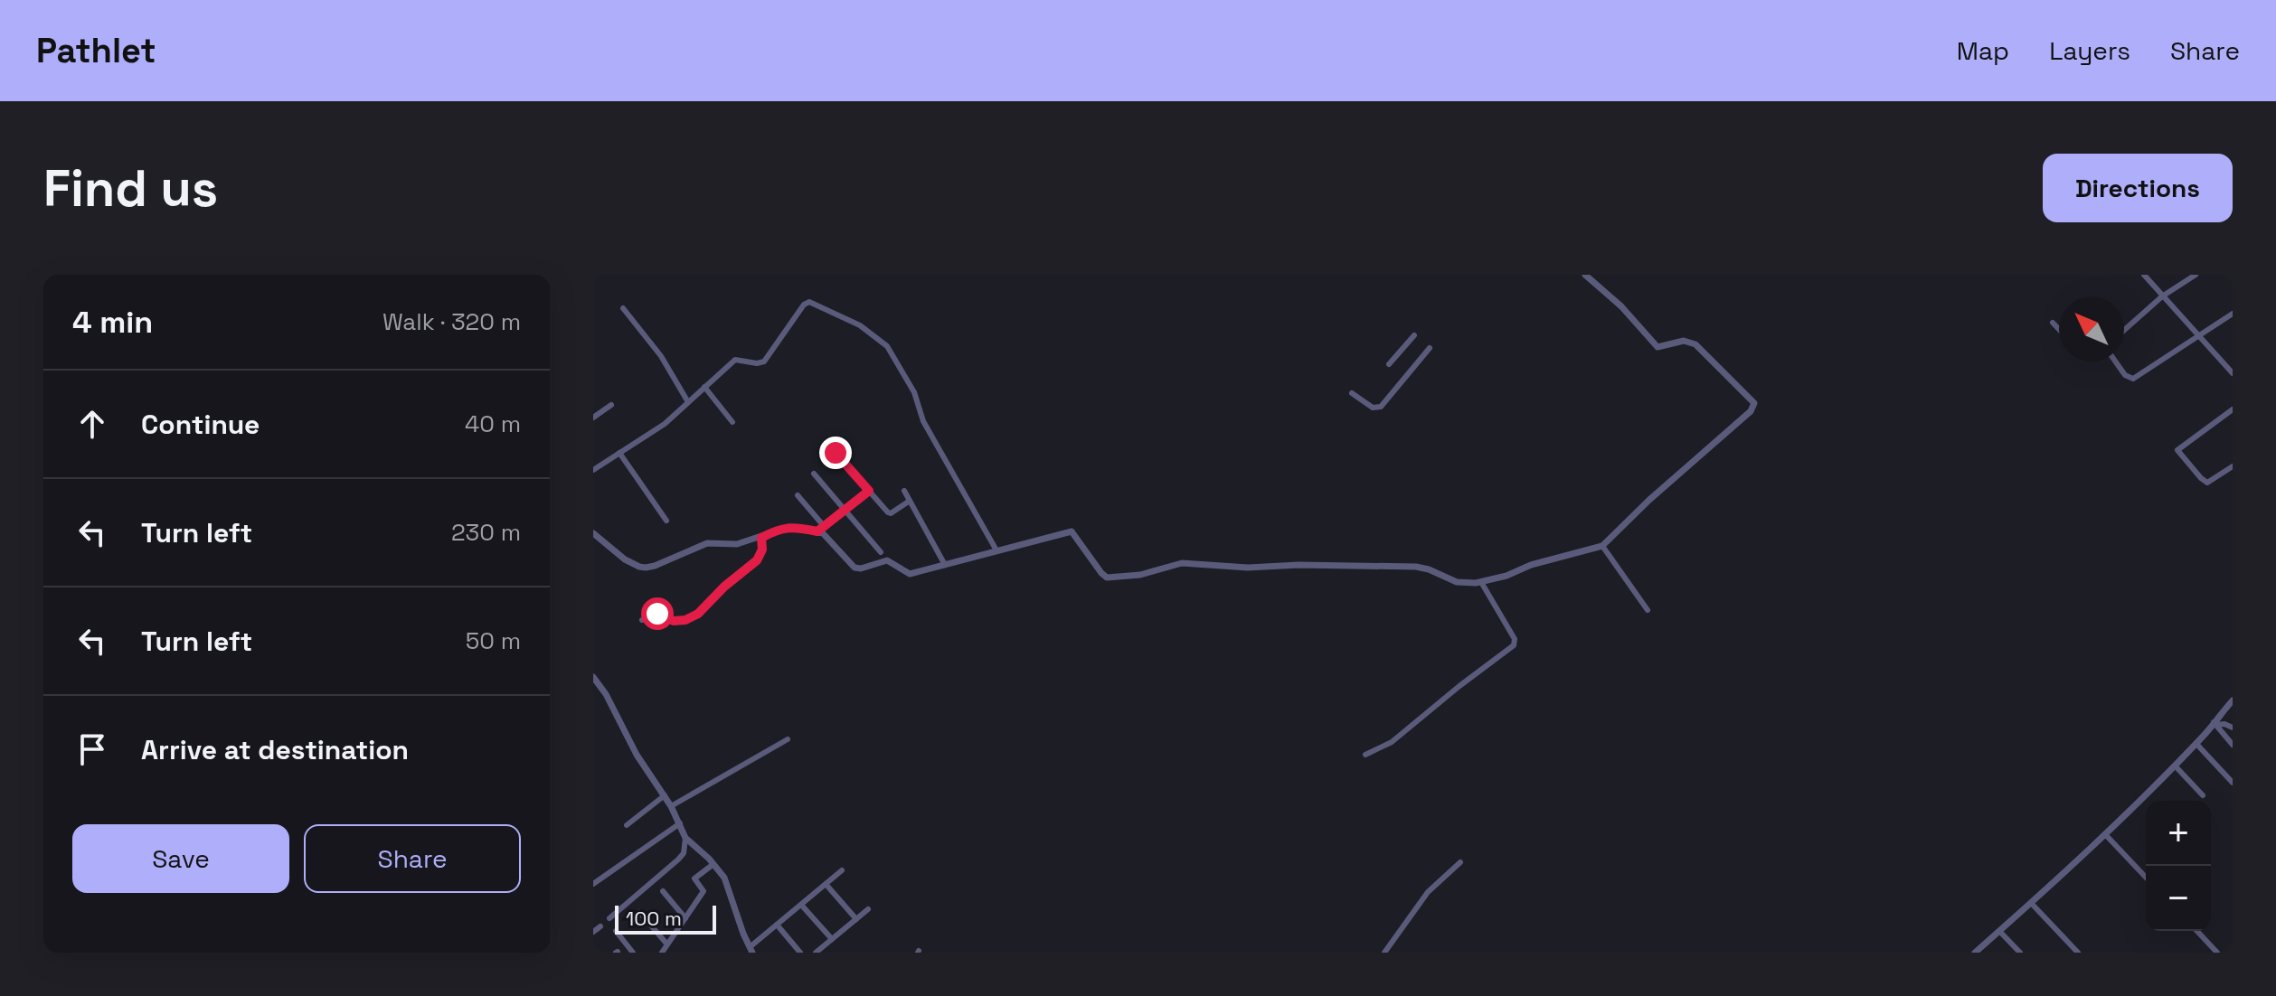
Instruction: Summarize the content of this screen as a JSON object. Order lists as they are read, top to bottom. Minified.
{"scale_bar":"100 m","north":"top left","page":{"header":"Pathlet","nav":["Map","Layers","Share"],"buttons":["Directions",["Save","Share"]],"title":"Find us","heading":["4 min","Walk · 320 m"],"list":[["Continue","40 m"],["Turn left","230 m"],["Turn left","50 m"],"Arrive at destination"],"map_buttons":["+","−"],"scale":"100 m"}}
